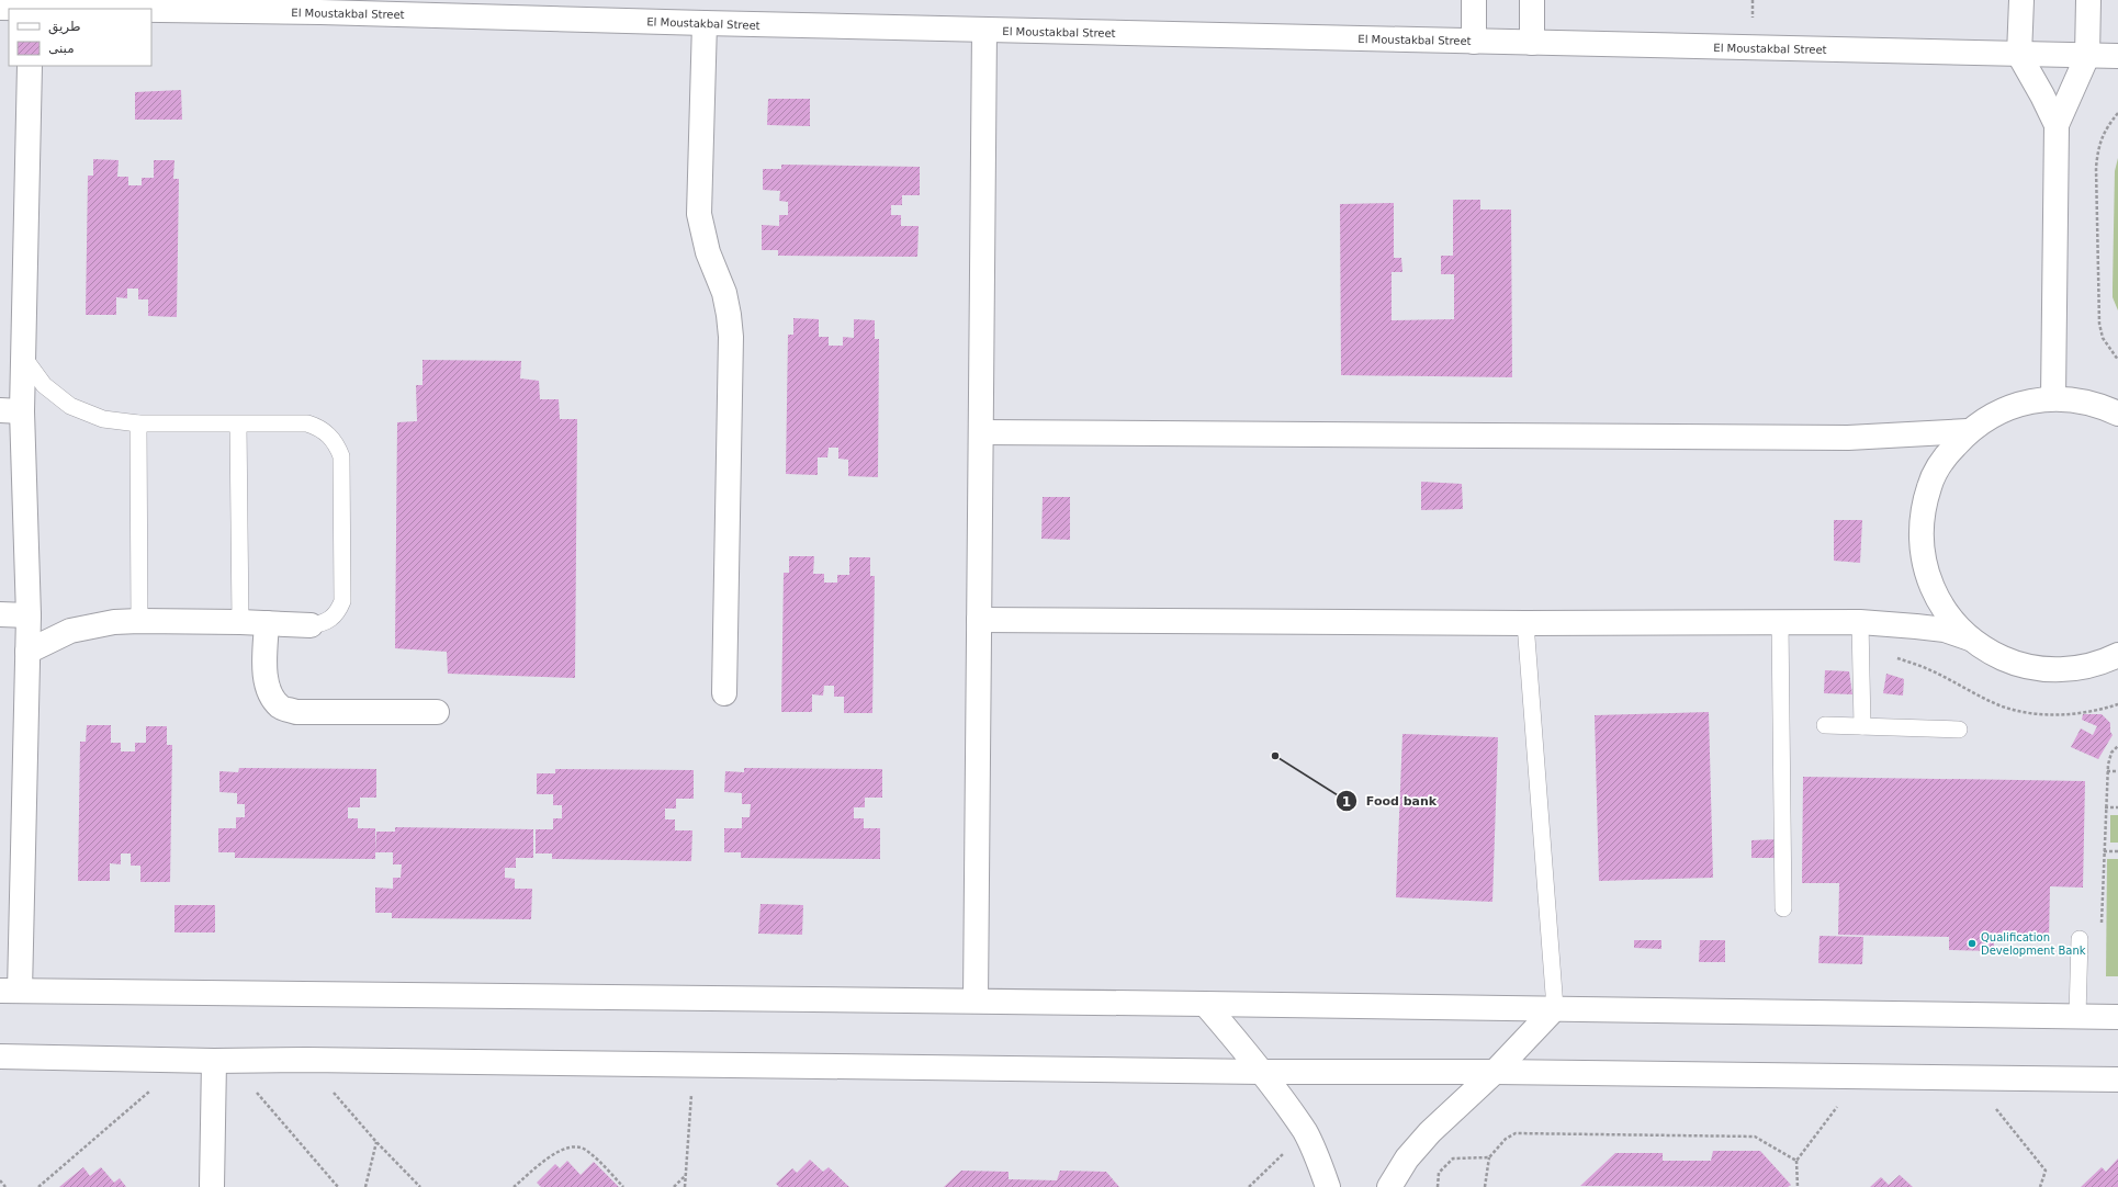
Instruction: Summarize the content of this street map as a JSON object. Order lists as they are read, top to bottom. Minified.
{"streets":{"street":["El Moustakbal Street"]},"places":["Food bank","Qualification Development Bank"],"legend":["طريق","مبنى"]}
